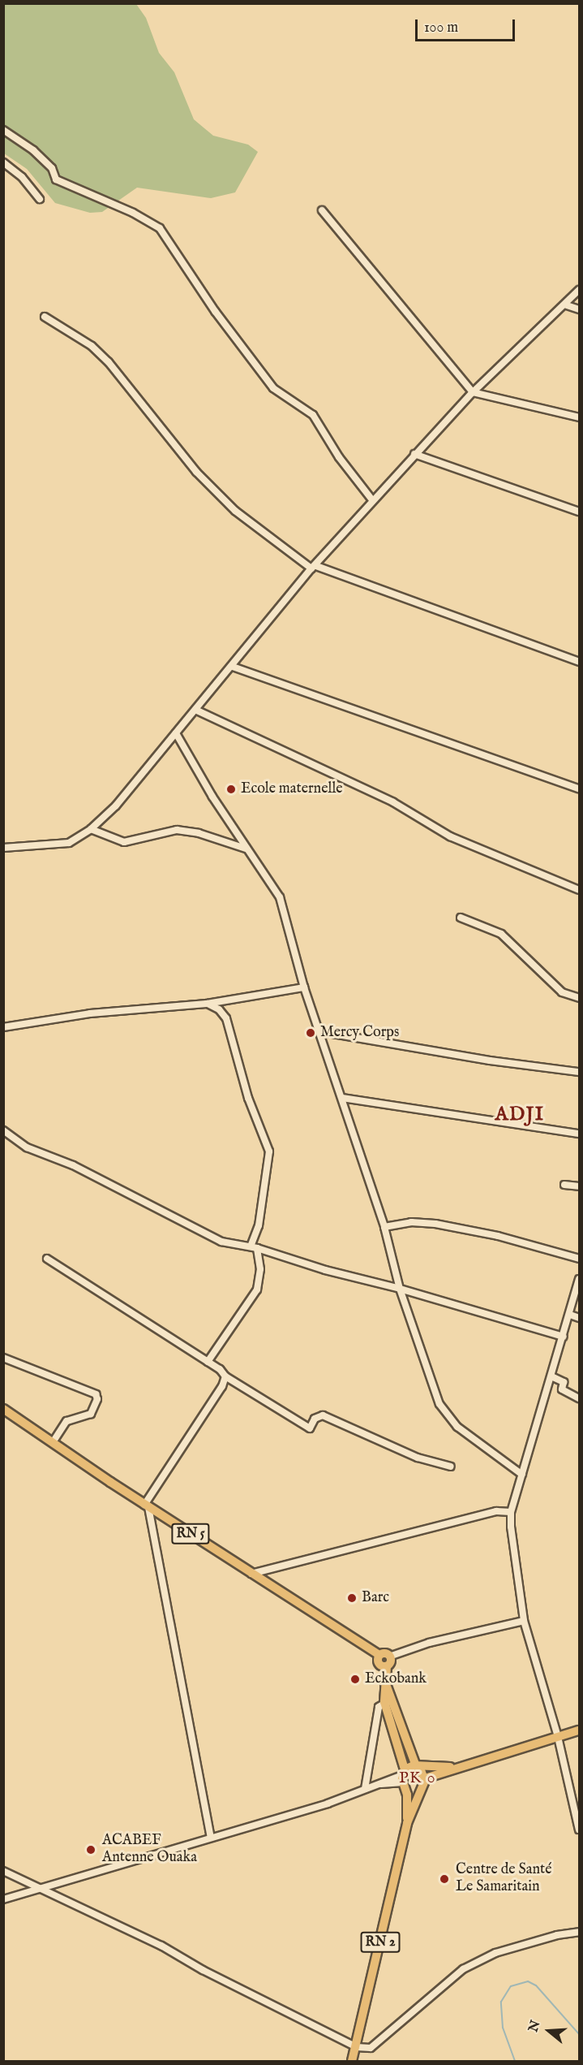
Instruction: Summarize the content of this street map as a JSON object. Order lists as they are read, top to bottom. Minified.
{"streets":{"main road":["RN 5","RN 2"]},"districts":["ADJI","PK 0"],"places":["Ecole maternelle","Mercy Corps","Barc","Eckobank","ACABEF Antenne Ouaka","Centre de Santé Le Samaritain"],"scale_bar":"100 m","north":"left"}
